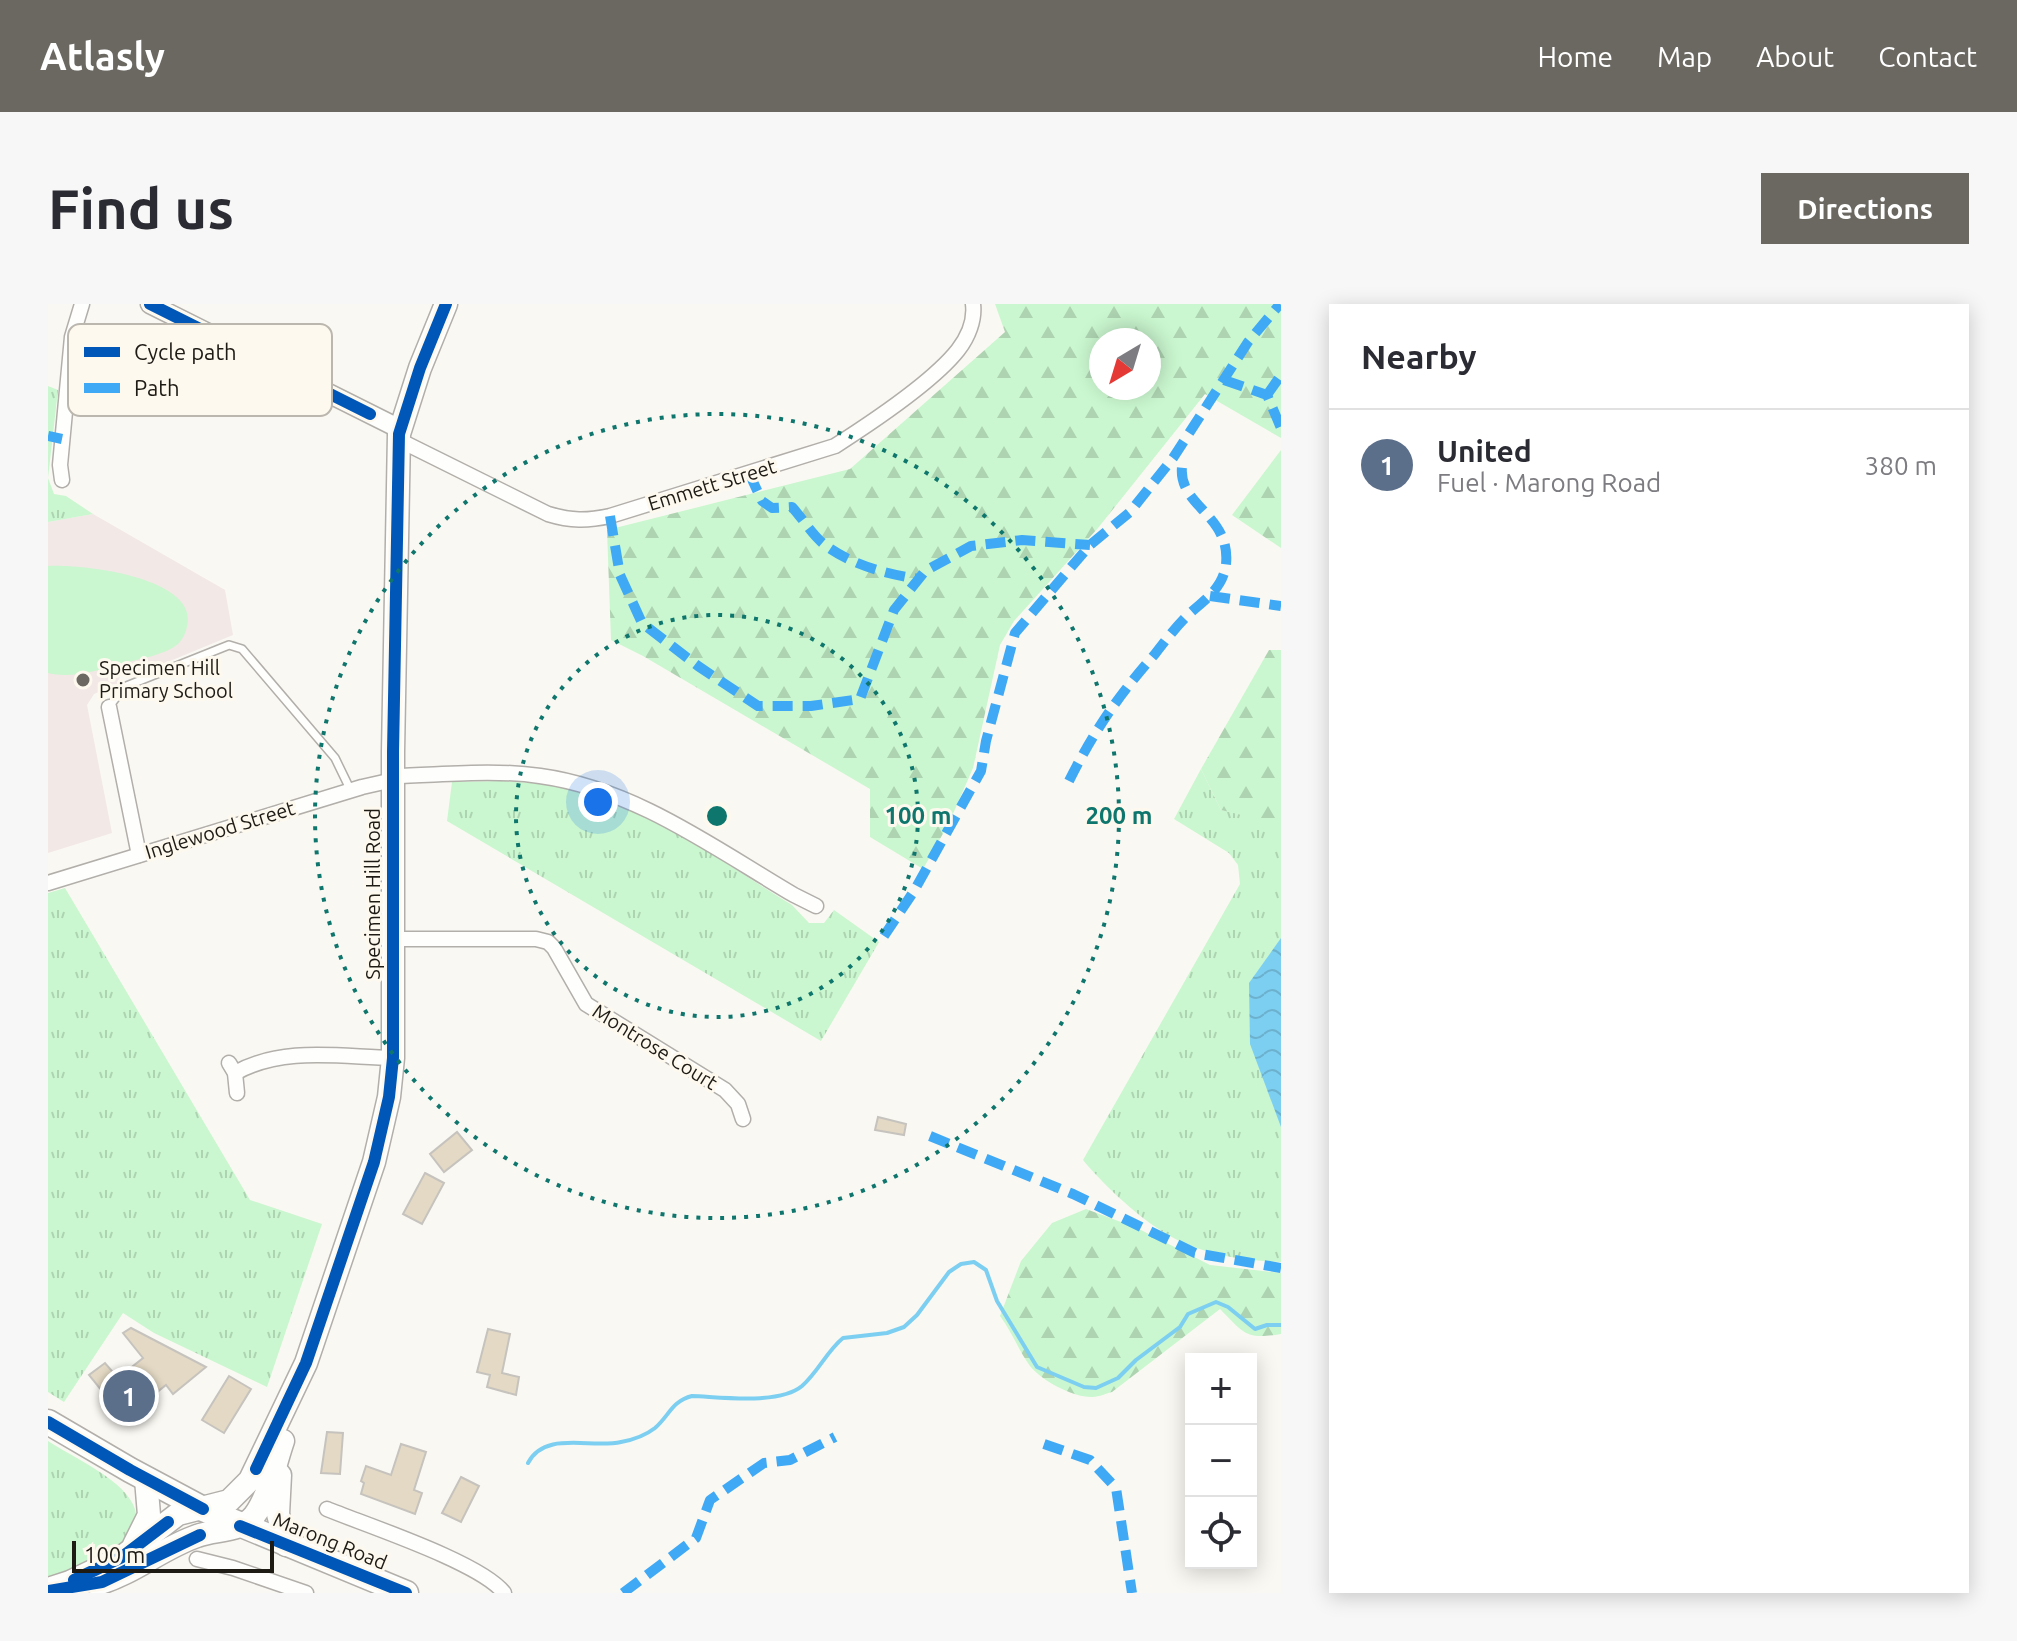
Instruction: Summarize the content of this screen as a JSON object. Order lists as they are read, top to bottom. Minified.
{"streets":{"highway":["Marong Road"],"main road":["Specimen Hill Road"],"street":["Emmett Street","Inglewood Street","Montrose Court"]},"crossings":[["Emmett Street","Specimen Hill Road"],["Inglewood Street","Specimen Hill Road"],["Specimen Hill Road","Montrose Court"],["Specimen Hill Road","Marong Road"]],"places":["Specimen Hill Primary School"],"legend":["Cycle path","Path"],"scale_bar":"100 m","north":"bottom left","page":{"header":"Atlasly","nav":["Home","Map","About","Contact"],"buttons":"Directions","title":"Find us","heading":"Nearby","list":[{"mark":"1","name":"United","note":"Fuel · Marong Road","value":"380 m"}],"map_buttons":["+","−"],"pins":"1","scale":"100 m"},"rings":["100 m","200 m"]}
